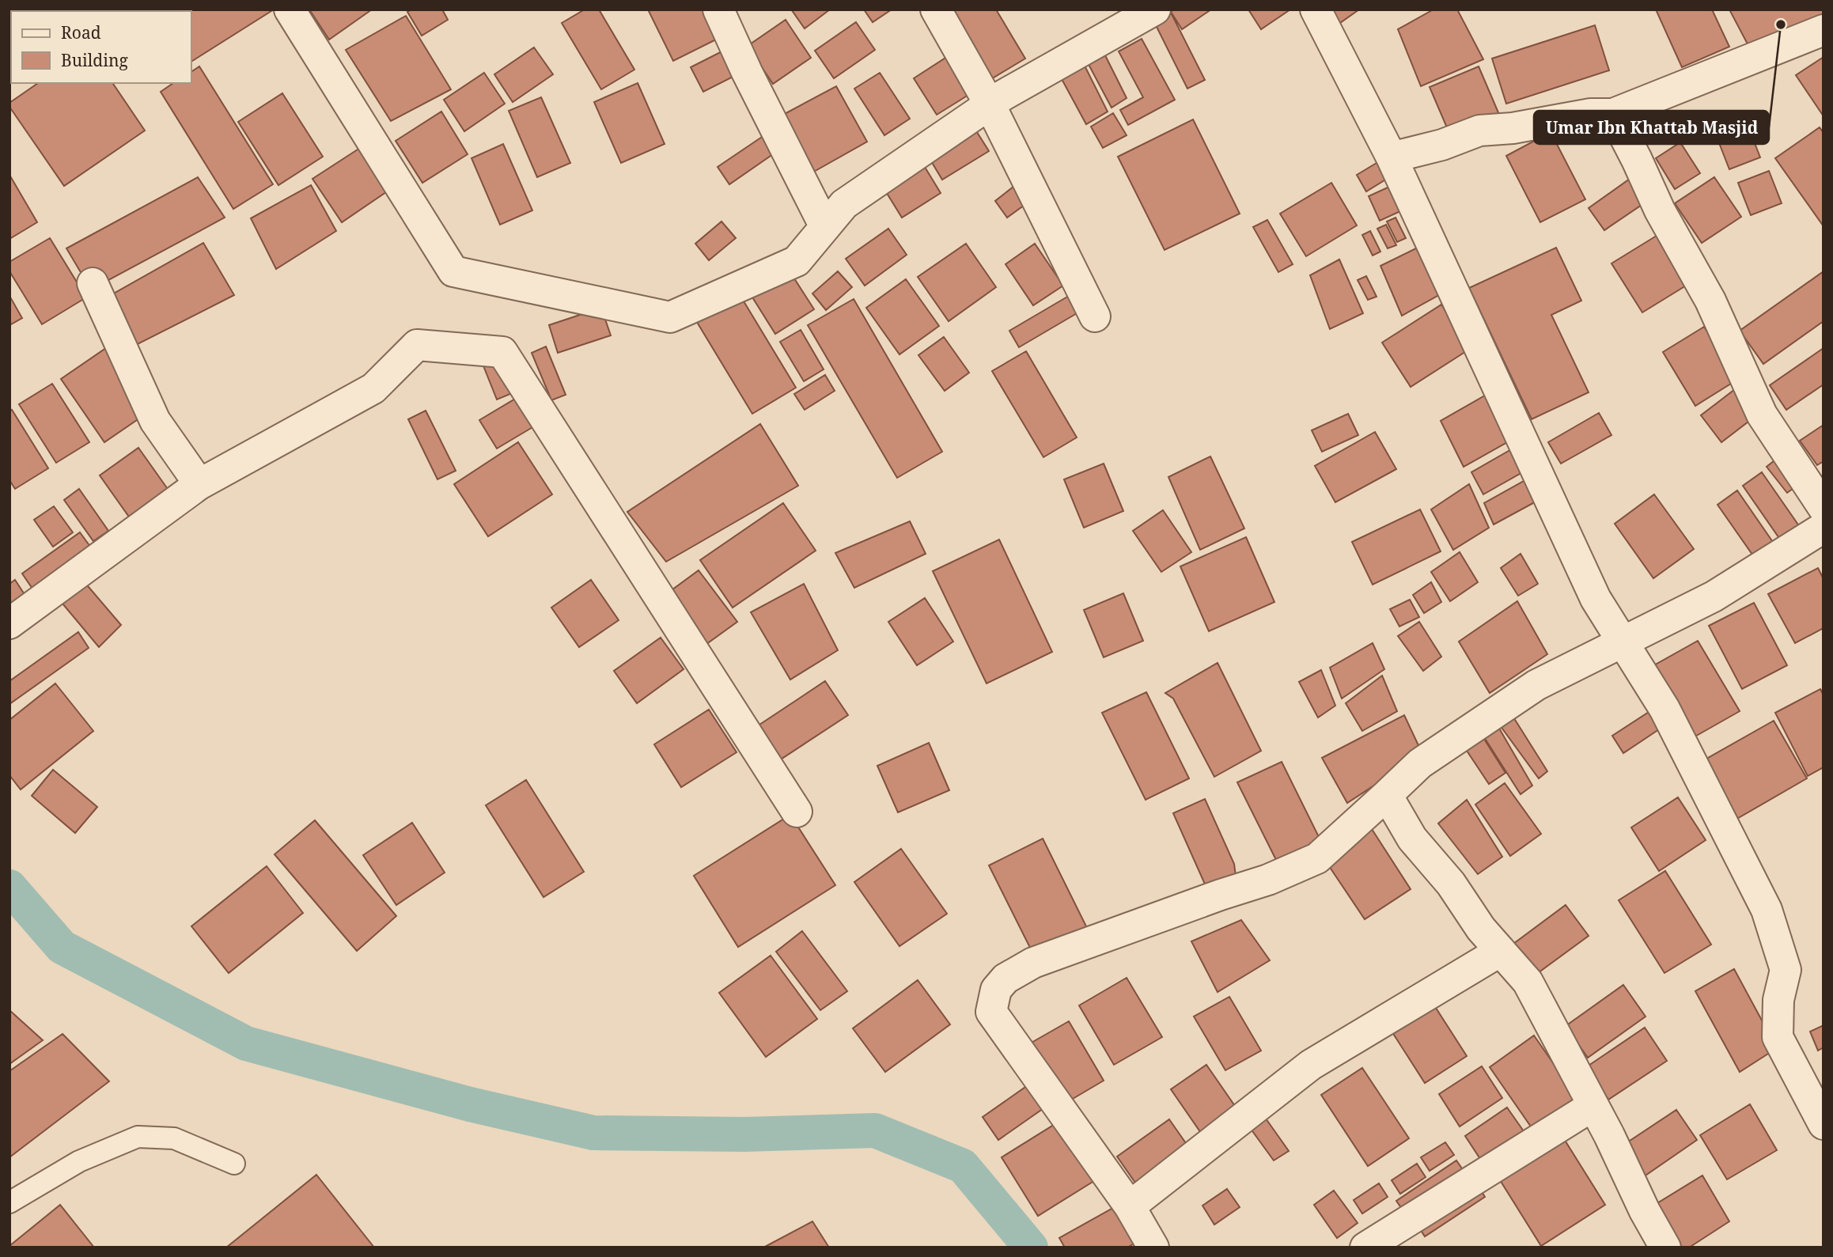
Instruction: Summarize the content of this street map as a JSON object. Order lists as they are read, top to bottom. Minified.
{"places":["Umar Ibn Khattab Masjid"],"legend":["Road","Building"]}
